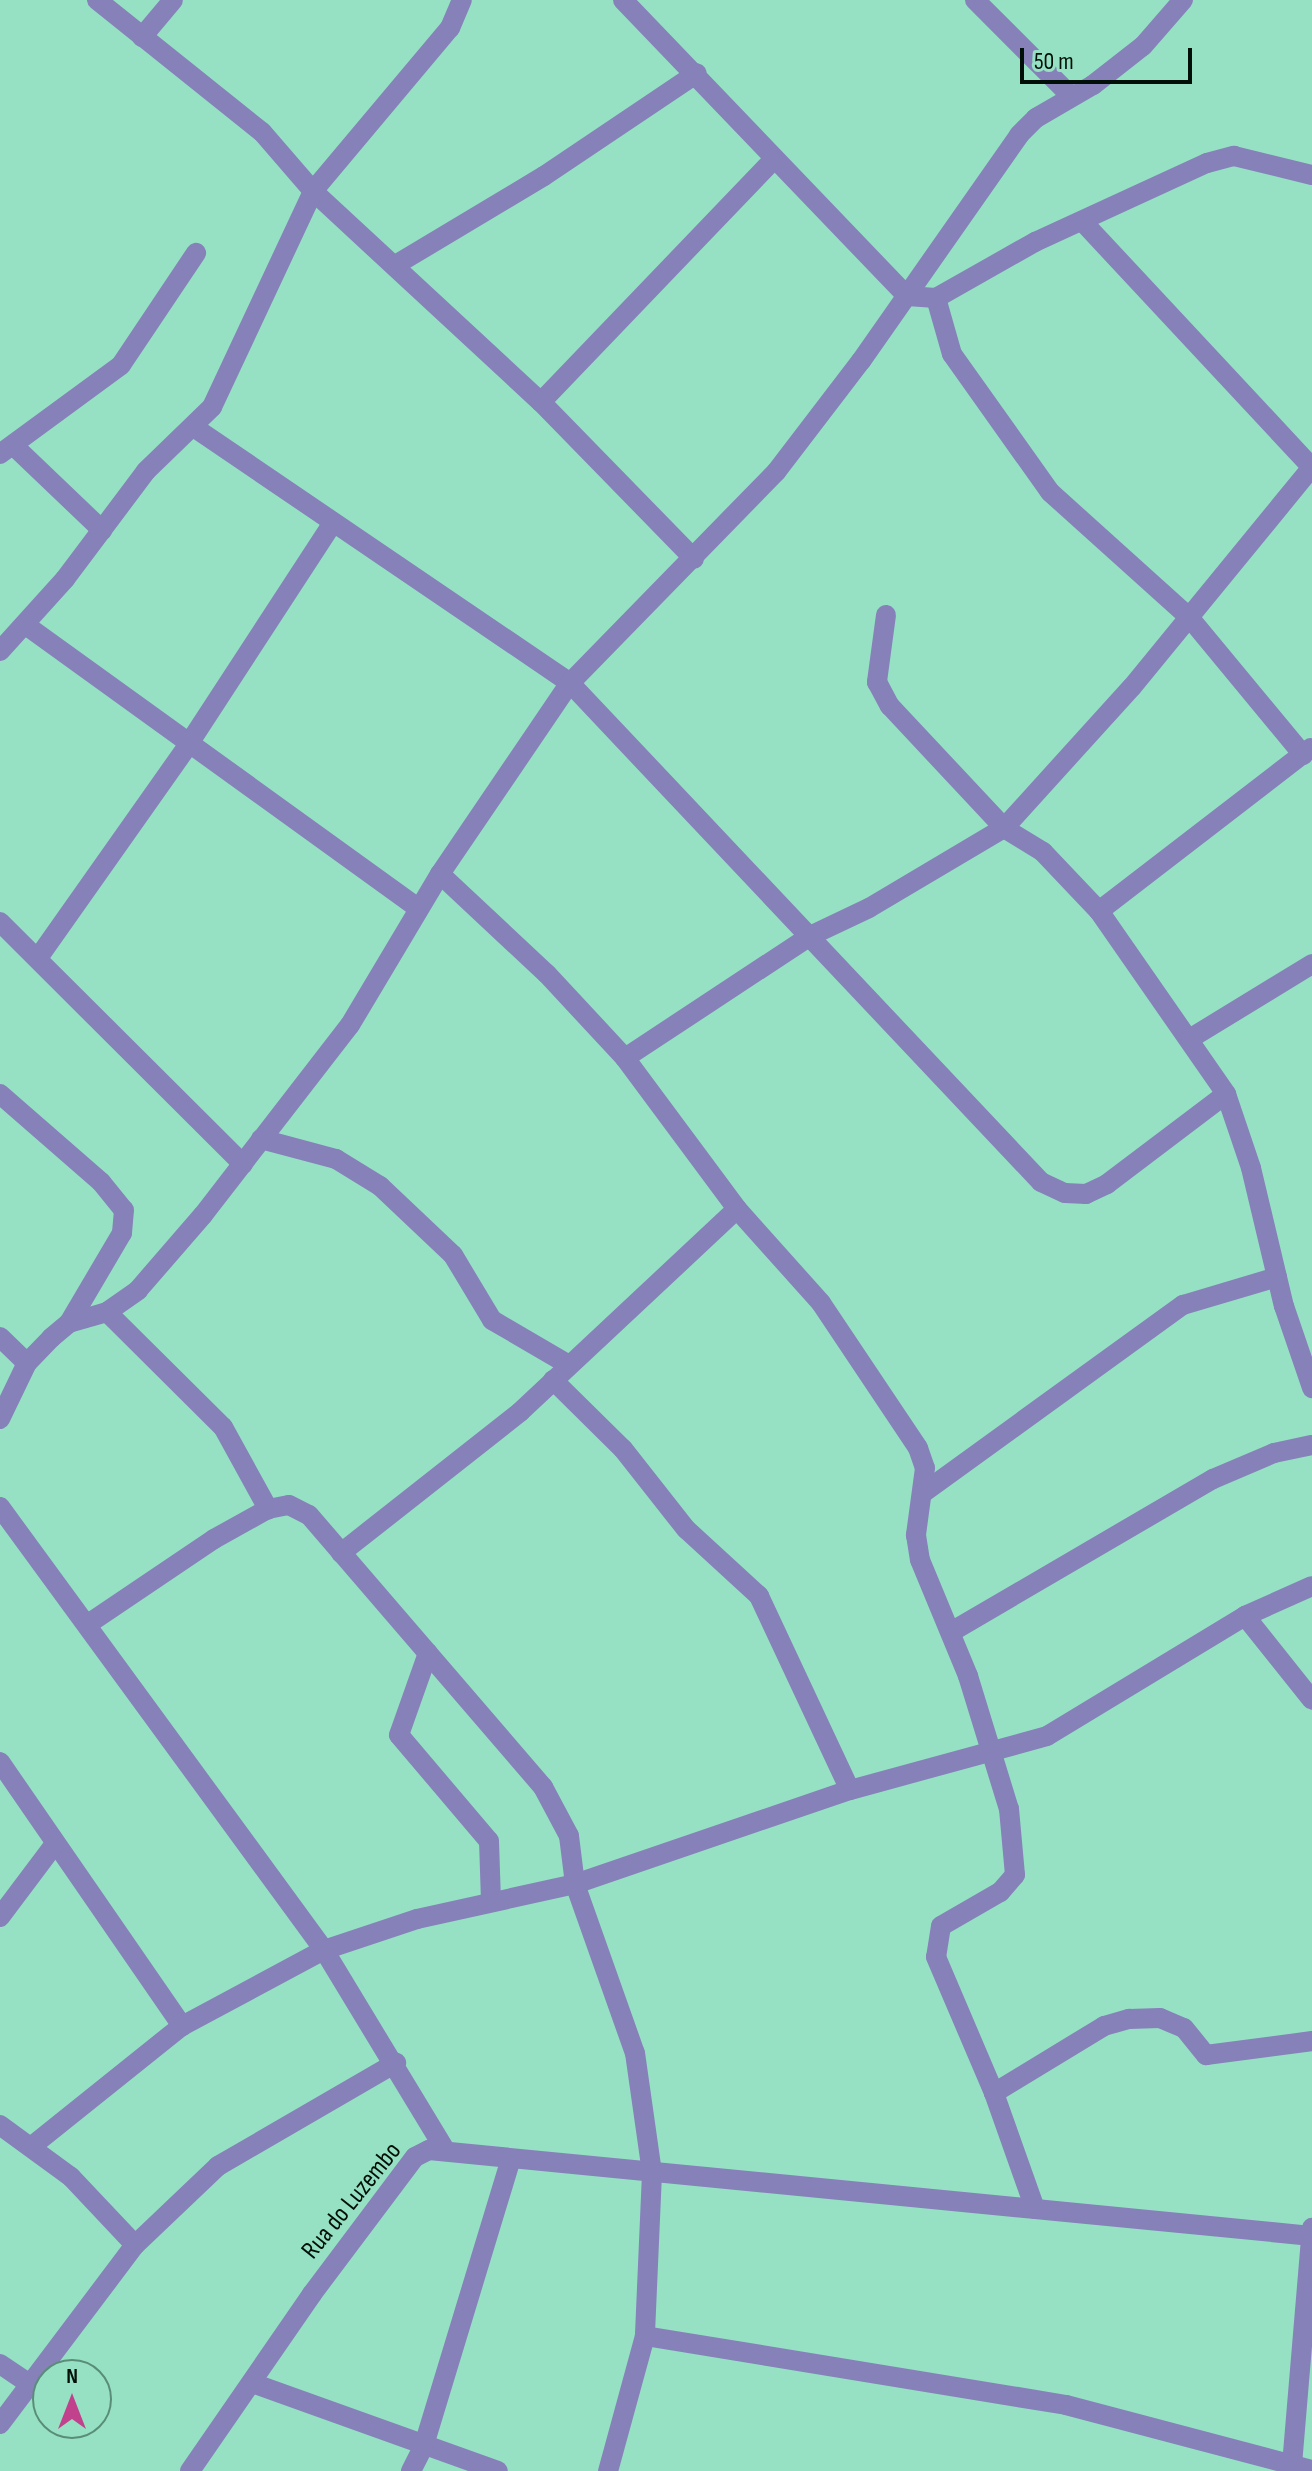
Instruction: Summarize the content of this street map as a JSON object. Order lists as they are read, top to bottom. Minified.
{"streets":{"street":["Rua do Luzembo"]},"scale_bar":"50 m","north":"top"}
